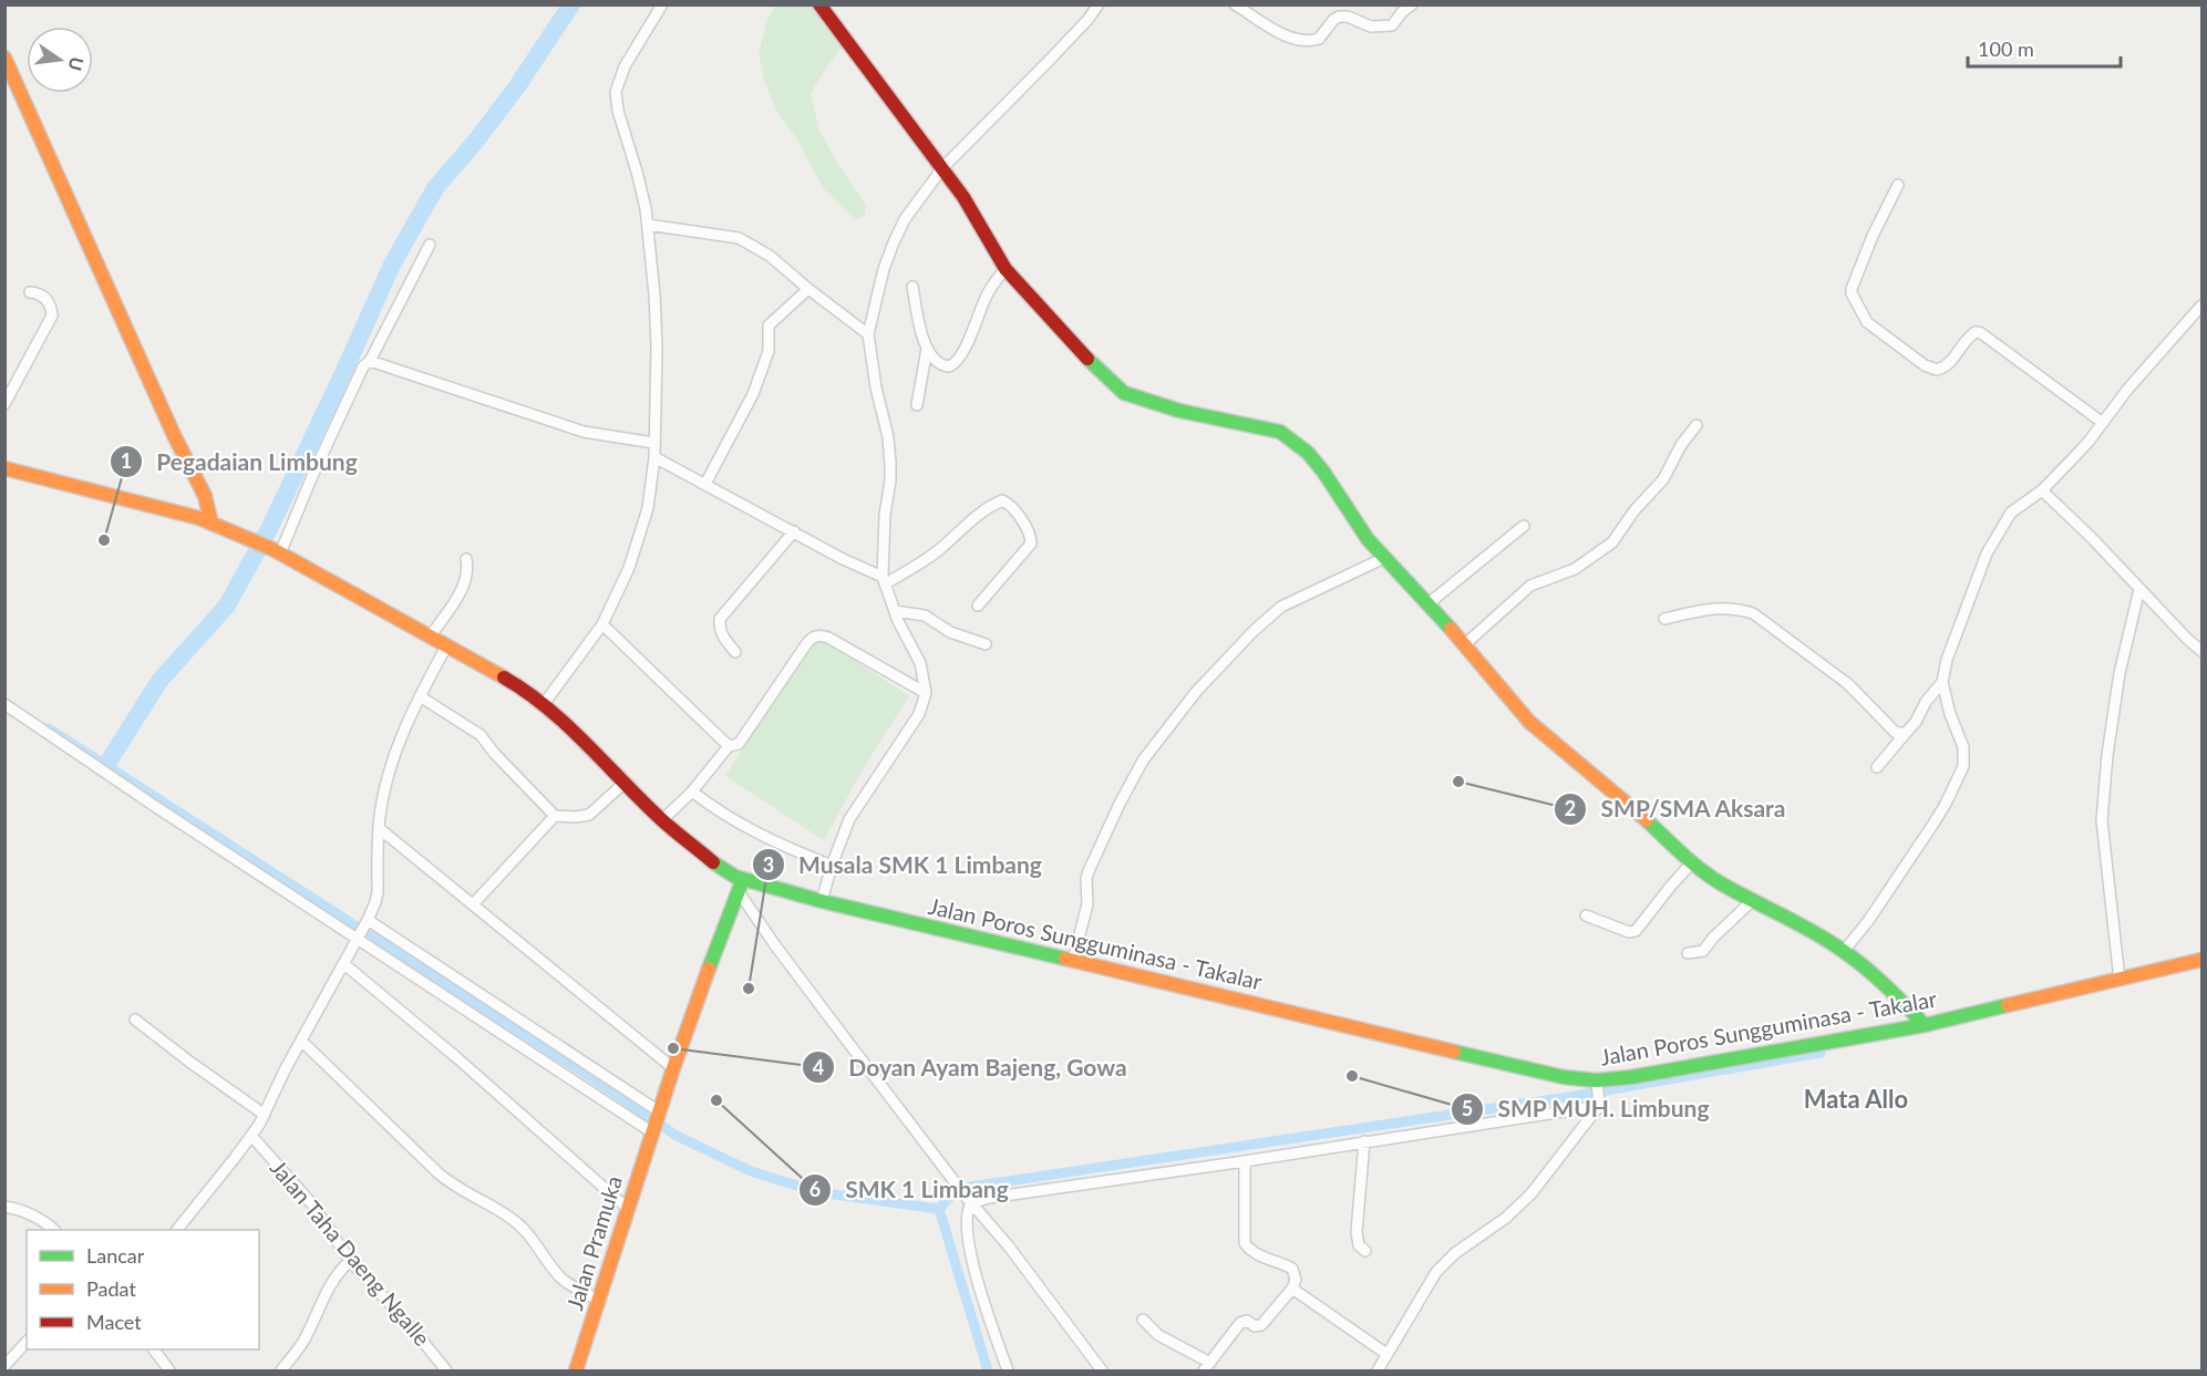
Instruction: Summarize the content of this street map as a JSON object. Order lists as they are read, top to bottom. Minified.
{"streets":{"main road":["Jalan Poros Sungguminasa - Takalar","Jalan Pramuka"],"street":["Jalan Taha Daeng Ngalle"]},"crossings":[["Jalan Poros Sungguminasa - Takalar","Jalan Pramuka"]],"districts":["Mata Allo"],"places":["Pegadaian Limbung","SMP/SMA Aksara","Musala SMK 1 Limbang","Doyan Ayam Bajeng, Gowa","SMP MUH. Limbung","SMK 1 Limbang"],"legend":["Lancar","Padat","Macet"],"scale_bar":"100 m","north":"right"}
